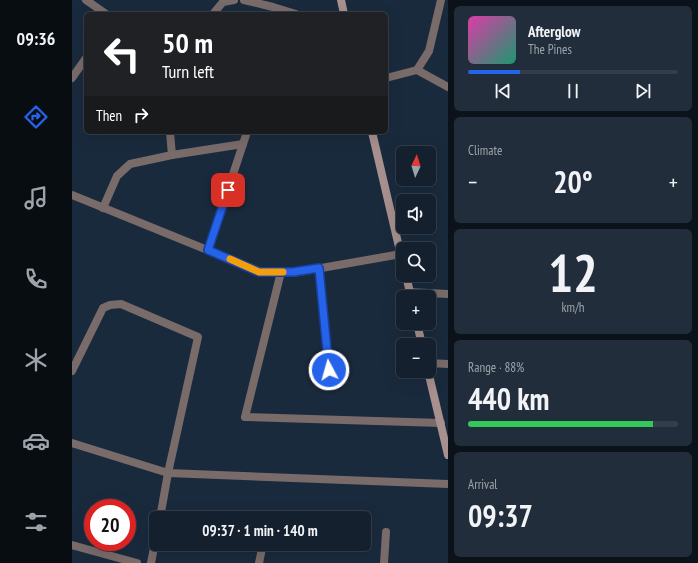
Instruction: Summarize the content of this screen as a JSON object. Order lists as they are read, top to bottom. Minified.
{"north":"top","page":{"tabs":"09:36","turn":["50 m","Turn left"],"song":["Afterglow","The Pines"],"then":"Then","tile":["Climate",["12","km/h"],["Range · 88%","440 km"],["Arrival","09:37"]],"map_buttons":["+","−"],"heat":["−","20°","+"],"limit":"20","trip":"09:37 · 1 min · 140 m"}}
